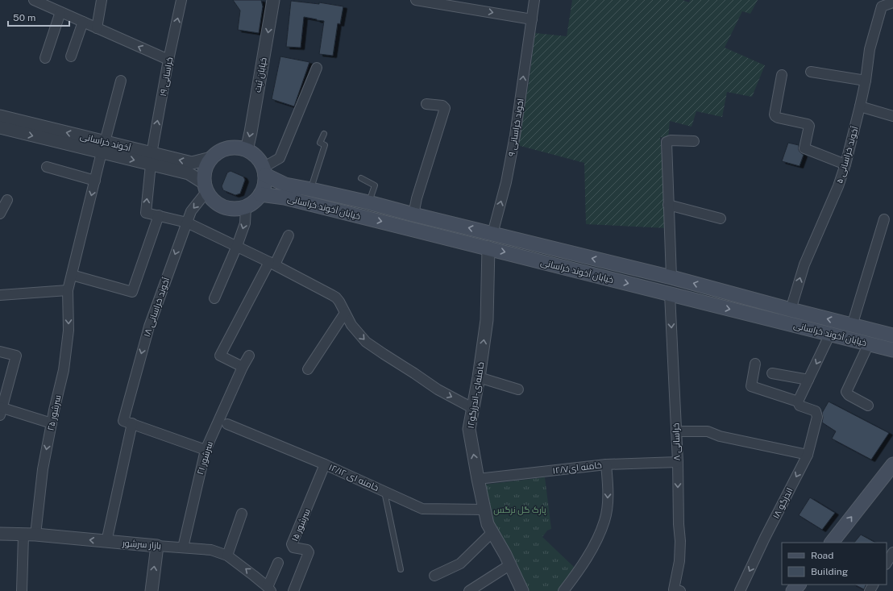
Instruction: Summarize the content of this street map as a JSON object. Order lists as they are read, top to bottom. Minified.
{"streets":{"main road":["خیابان آخوند خراسانی"],"street":["خیابان ثبت","خراسانی ۱۹","اخوند خراسانی ۹","آخوند خراسانی","آخوند خراسانی ۵","آخوند خراسانی ۱۸","خامنه‌ای-اندرزگو۱۲","سرشور ۲۵","خراسانی ۸","سرشور ۲۱","خامنه ای۱۲/۷","خامنه ای ۱۲/۱۲","اندزگو ۱۸","سرشور ۱۵","بازار سرشور"]},"crossings":[["خیابان ثبت","آخوند خراسانی"],["خیابان ثبت","خیابان آخوند خراسانی"],["خیابان ثبت","آخوند خراسانی ۱۸"],["خراسانی ۱۹","آخوند خراسانی"],["اخوند خراسانی ۹","خیابان آخوند خراسانی"],["آخوند خراسانی","خیابان آخوند خراسانی"],["آخوند خراسانی","آخوند خراسانی ۱۸"],["آخوند خراسانی","سرشور ۲۵"],["آخوند خراسانی ۵","خیابان آخوند خراسانی"],["خیابان آخوند خراسانی","آخوند خراسانی ۱۸"],["خیابان آخوند خراسانی","خامنه‌ای-اندرزگو۱۲"],["خیابان آخوند خراسانی","خراسانی ۸"],["خامنه‌ای-اندرزگو۱۲","خامنه ای۱۲/۷"],["خامنه‌ای-اندرزگو۱۲","خامنه ای ۱۲/۱۲"],["سرشور ۲۵","بازار سرشور"],["خراسانی ۸","خامنه ای۱۲/۷"],["سرشور ۲۱","بازار سرشور"],["خامنه ای ۱۲/۱۲","سرشور ۱۵"]],"one_way":["خراسانی ۱۹","اخوند خراسانی ۹","خامنه‌ای-اندرزگو۱۲","اندزگو ۱۸","بازار سرشور"],"parks":["پارک گل نرگس"],"legend":["Road","Building"],"scale_bar":"50 m"}
